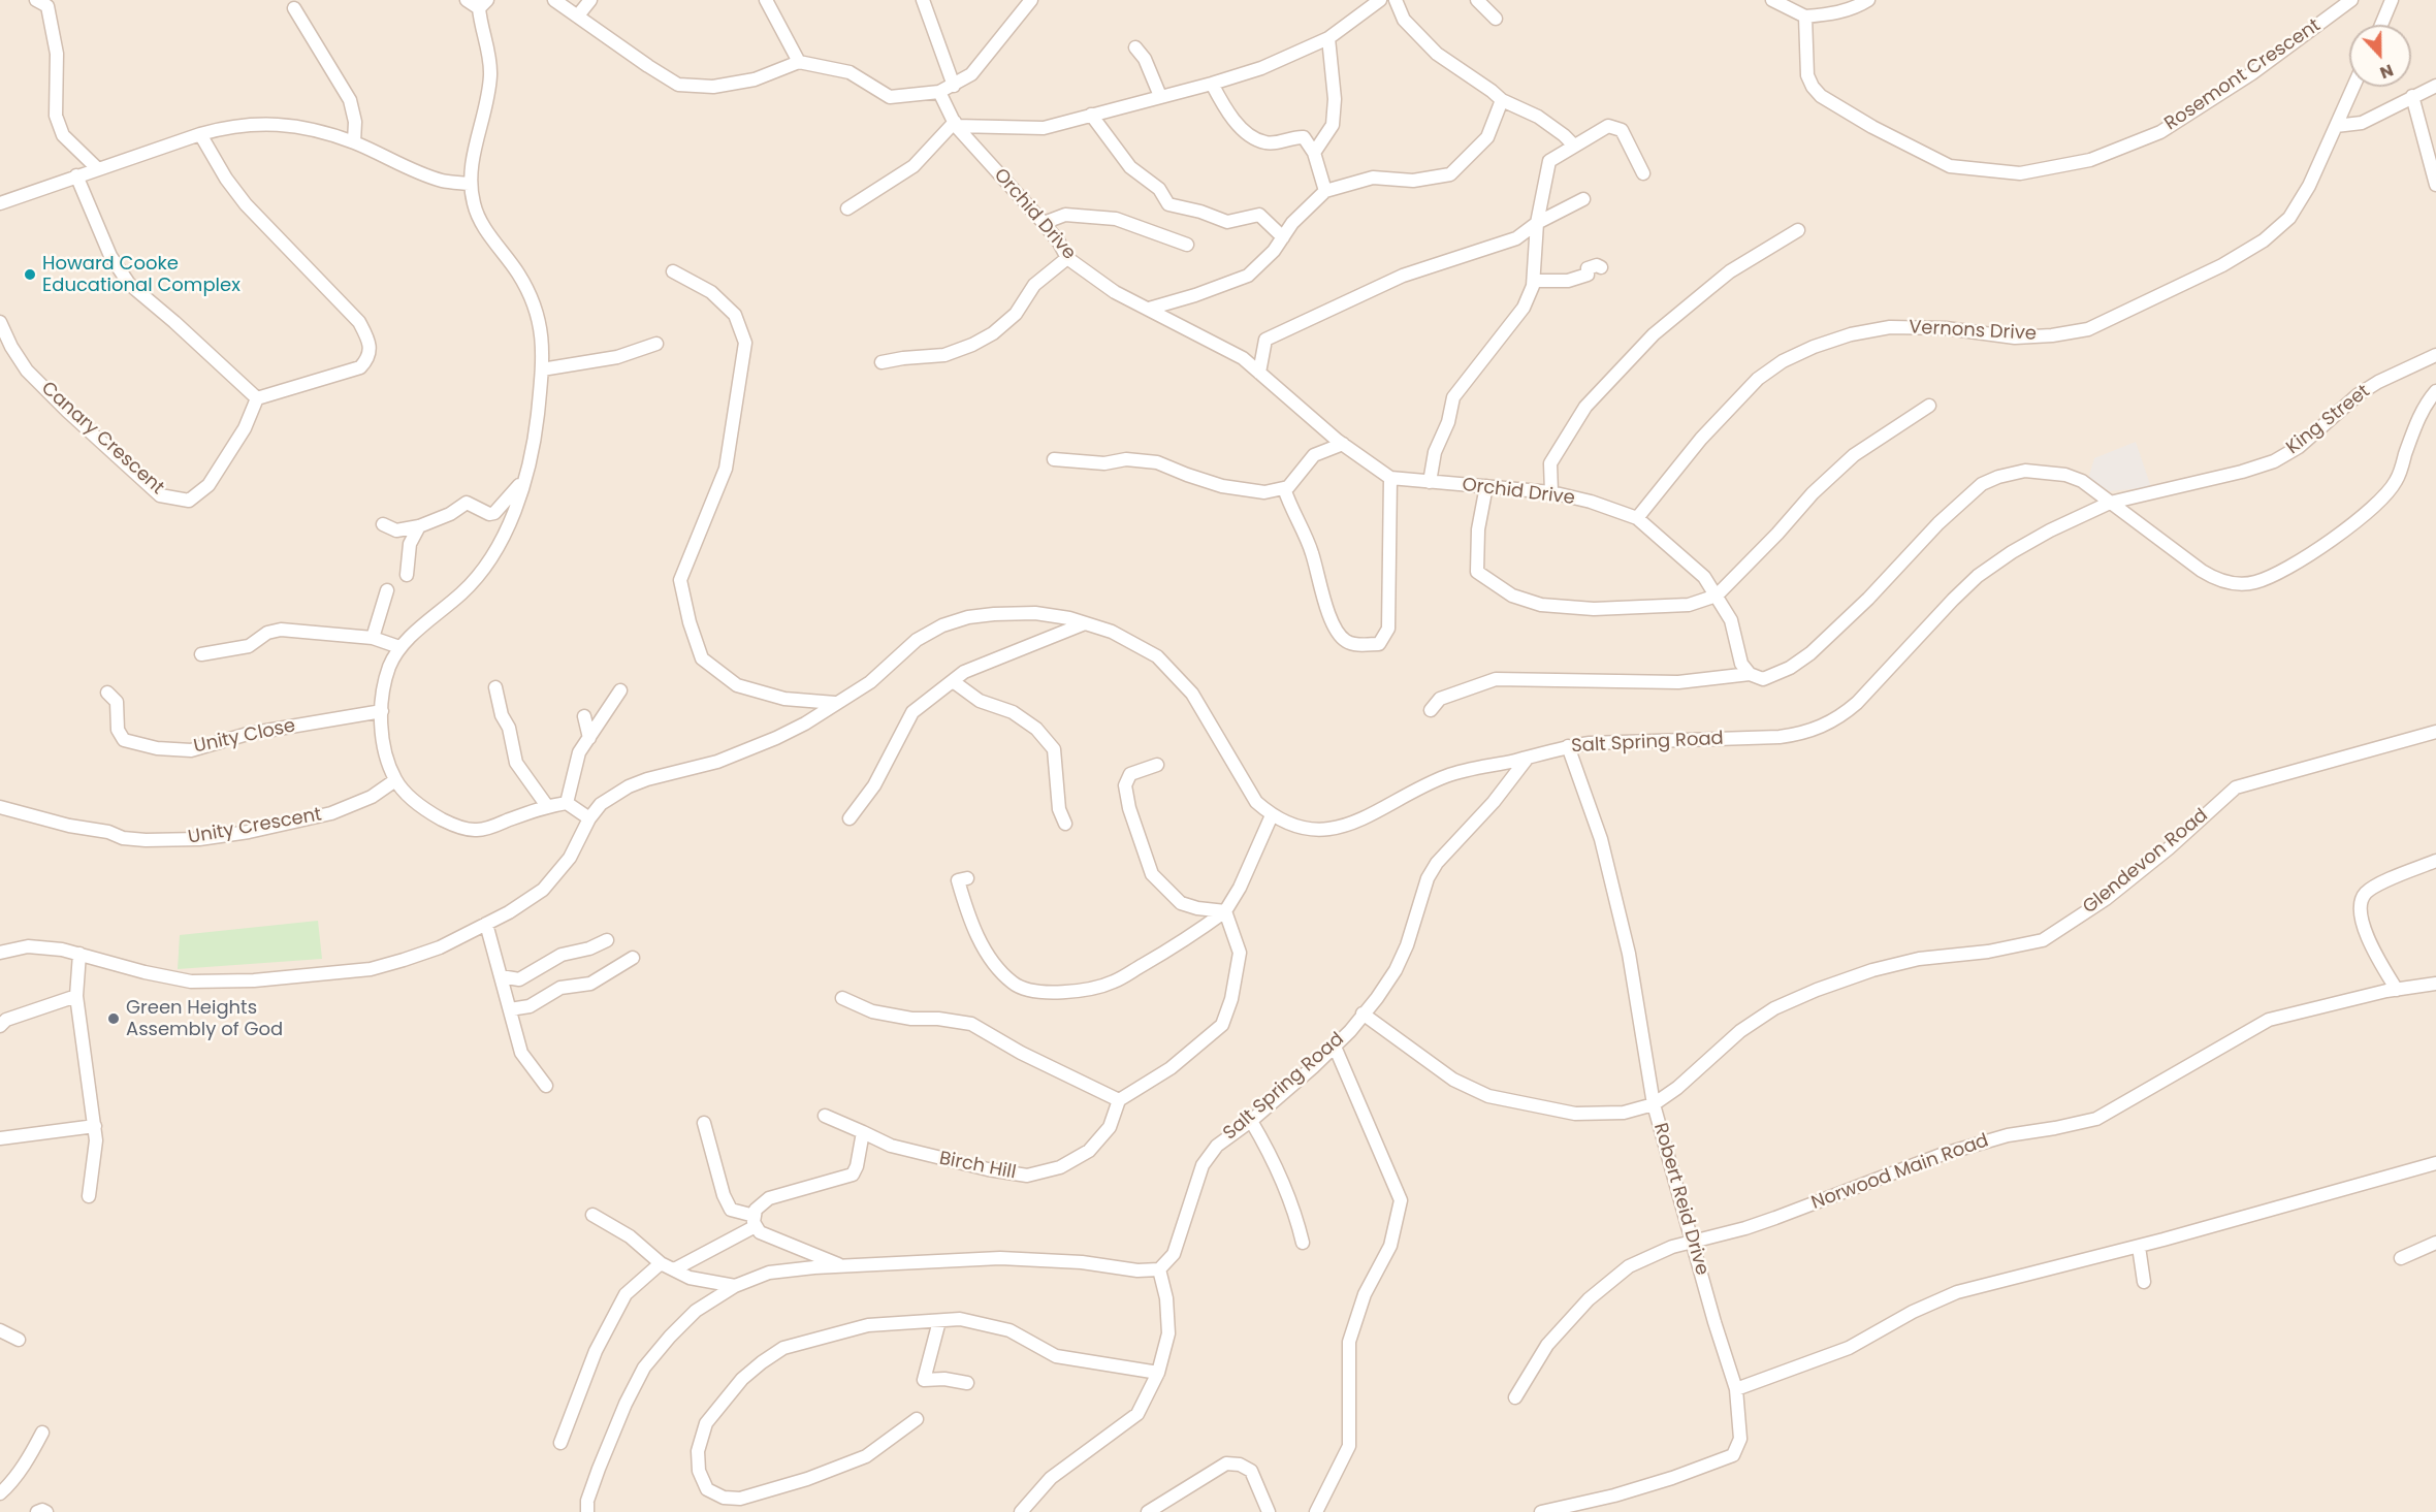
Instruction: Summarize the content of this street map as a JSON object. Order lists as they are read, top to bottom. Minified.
{"streets":{"street":["Rosemont Crescent","Orchid Drive","Vernons Drive","King Street","Canary Crescent","Unity Close","Salt Spring Road","Unity Crescent","Glendevon Road","Birch Hill","Norwood Main Road","Robert Reid Drive"]},"crossings":[["Orchid Drive","Vernons Drive"],["King Street","Salt Spring Road"],["Salt Spring Road","Glendevon Road"],["Salt Spring Road","Robert Reid Drive"],["Glendevon Road","Robert Reid Drive"],["Norwood Main Road","Robert Reid Drive"]],"places":["Howard Cooke Educational Complex","Green Heights Assembly of God"],"north":"bottom"}
